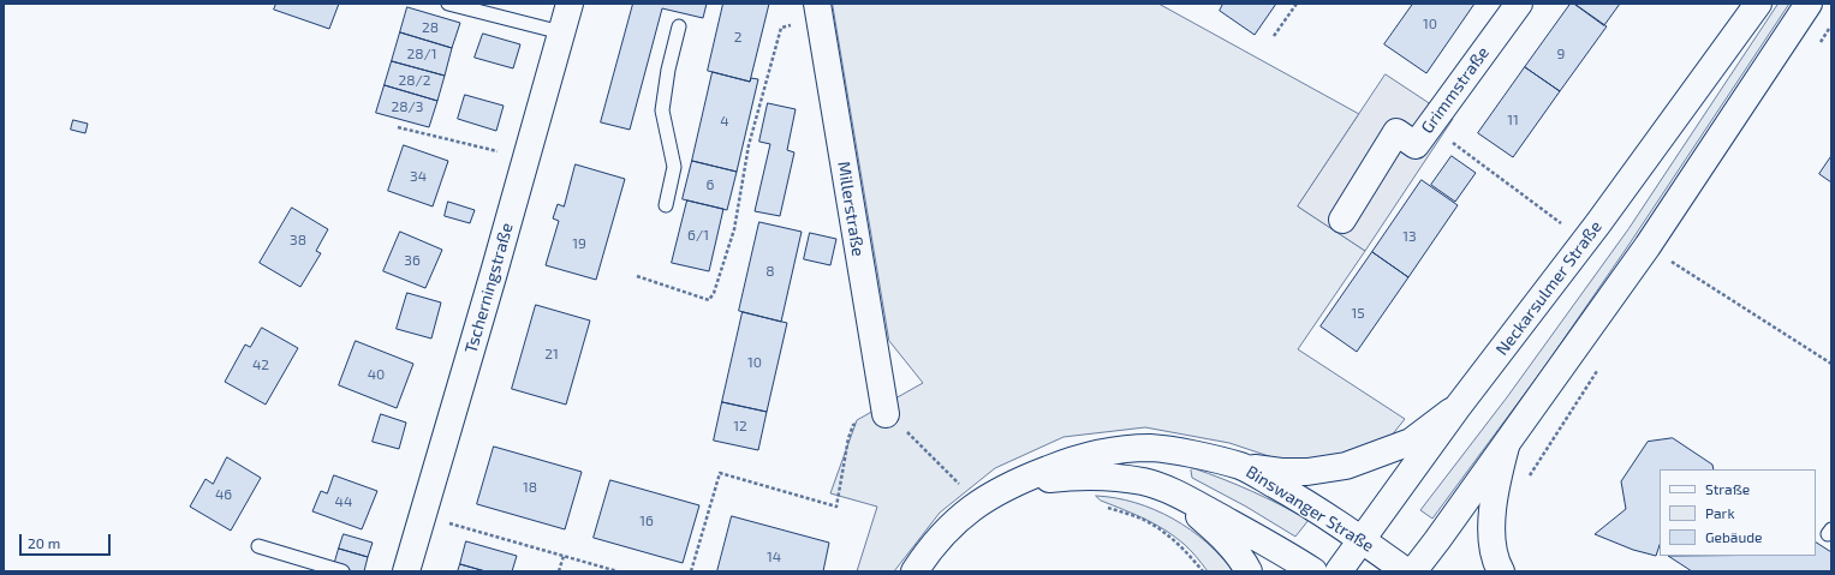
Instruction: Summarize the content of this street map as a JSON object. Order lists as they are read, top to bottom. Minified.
{"streets":{"main road":["Grimmstraße","Millerstraße","Tscherningstraße","Neckarsulmer Straße","Binswanger Straße"]},"crossings":[["Neckarsulmer Straße","Binswanger Straße"]],"house_numbers":["10","28","2","28/1","9","28/2","28/3","11","4","34","6","6/1","13","38","19","36","8","15","21","10","42","40","12","18","46","44","16","14"],"legend":["Straße","Park","Gebäude"],"scale_bar":"20 m"}
